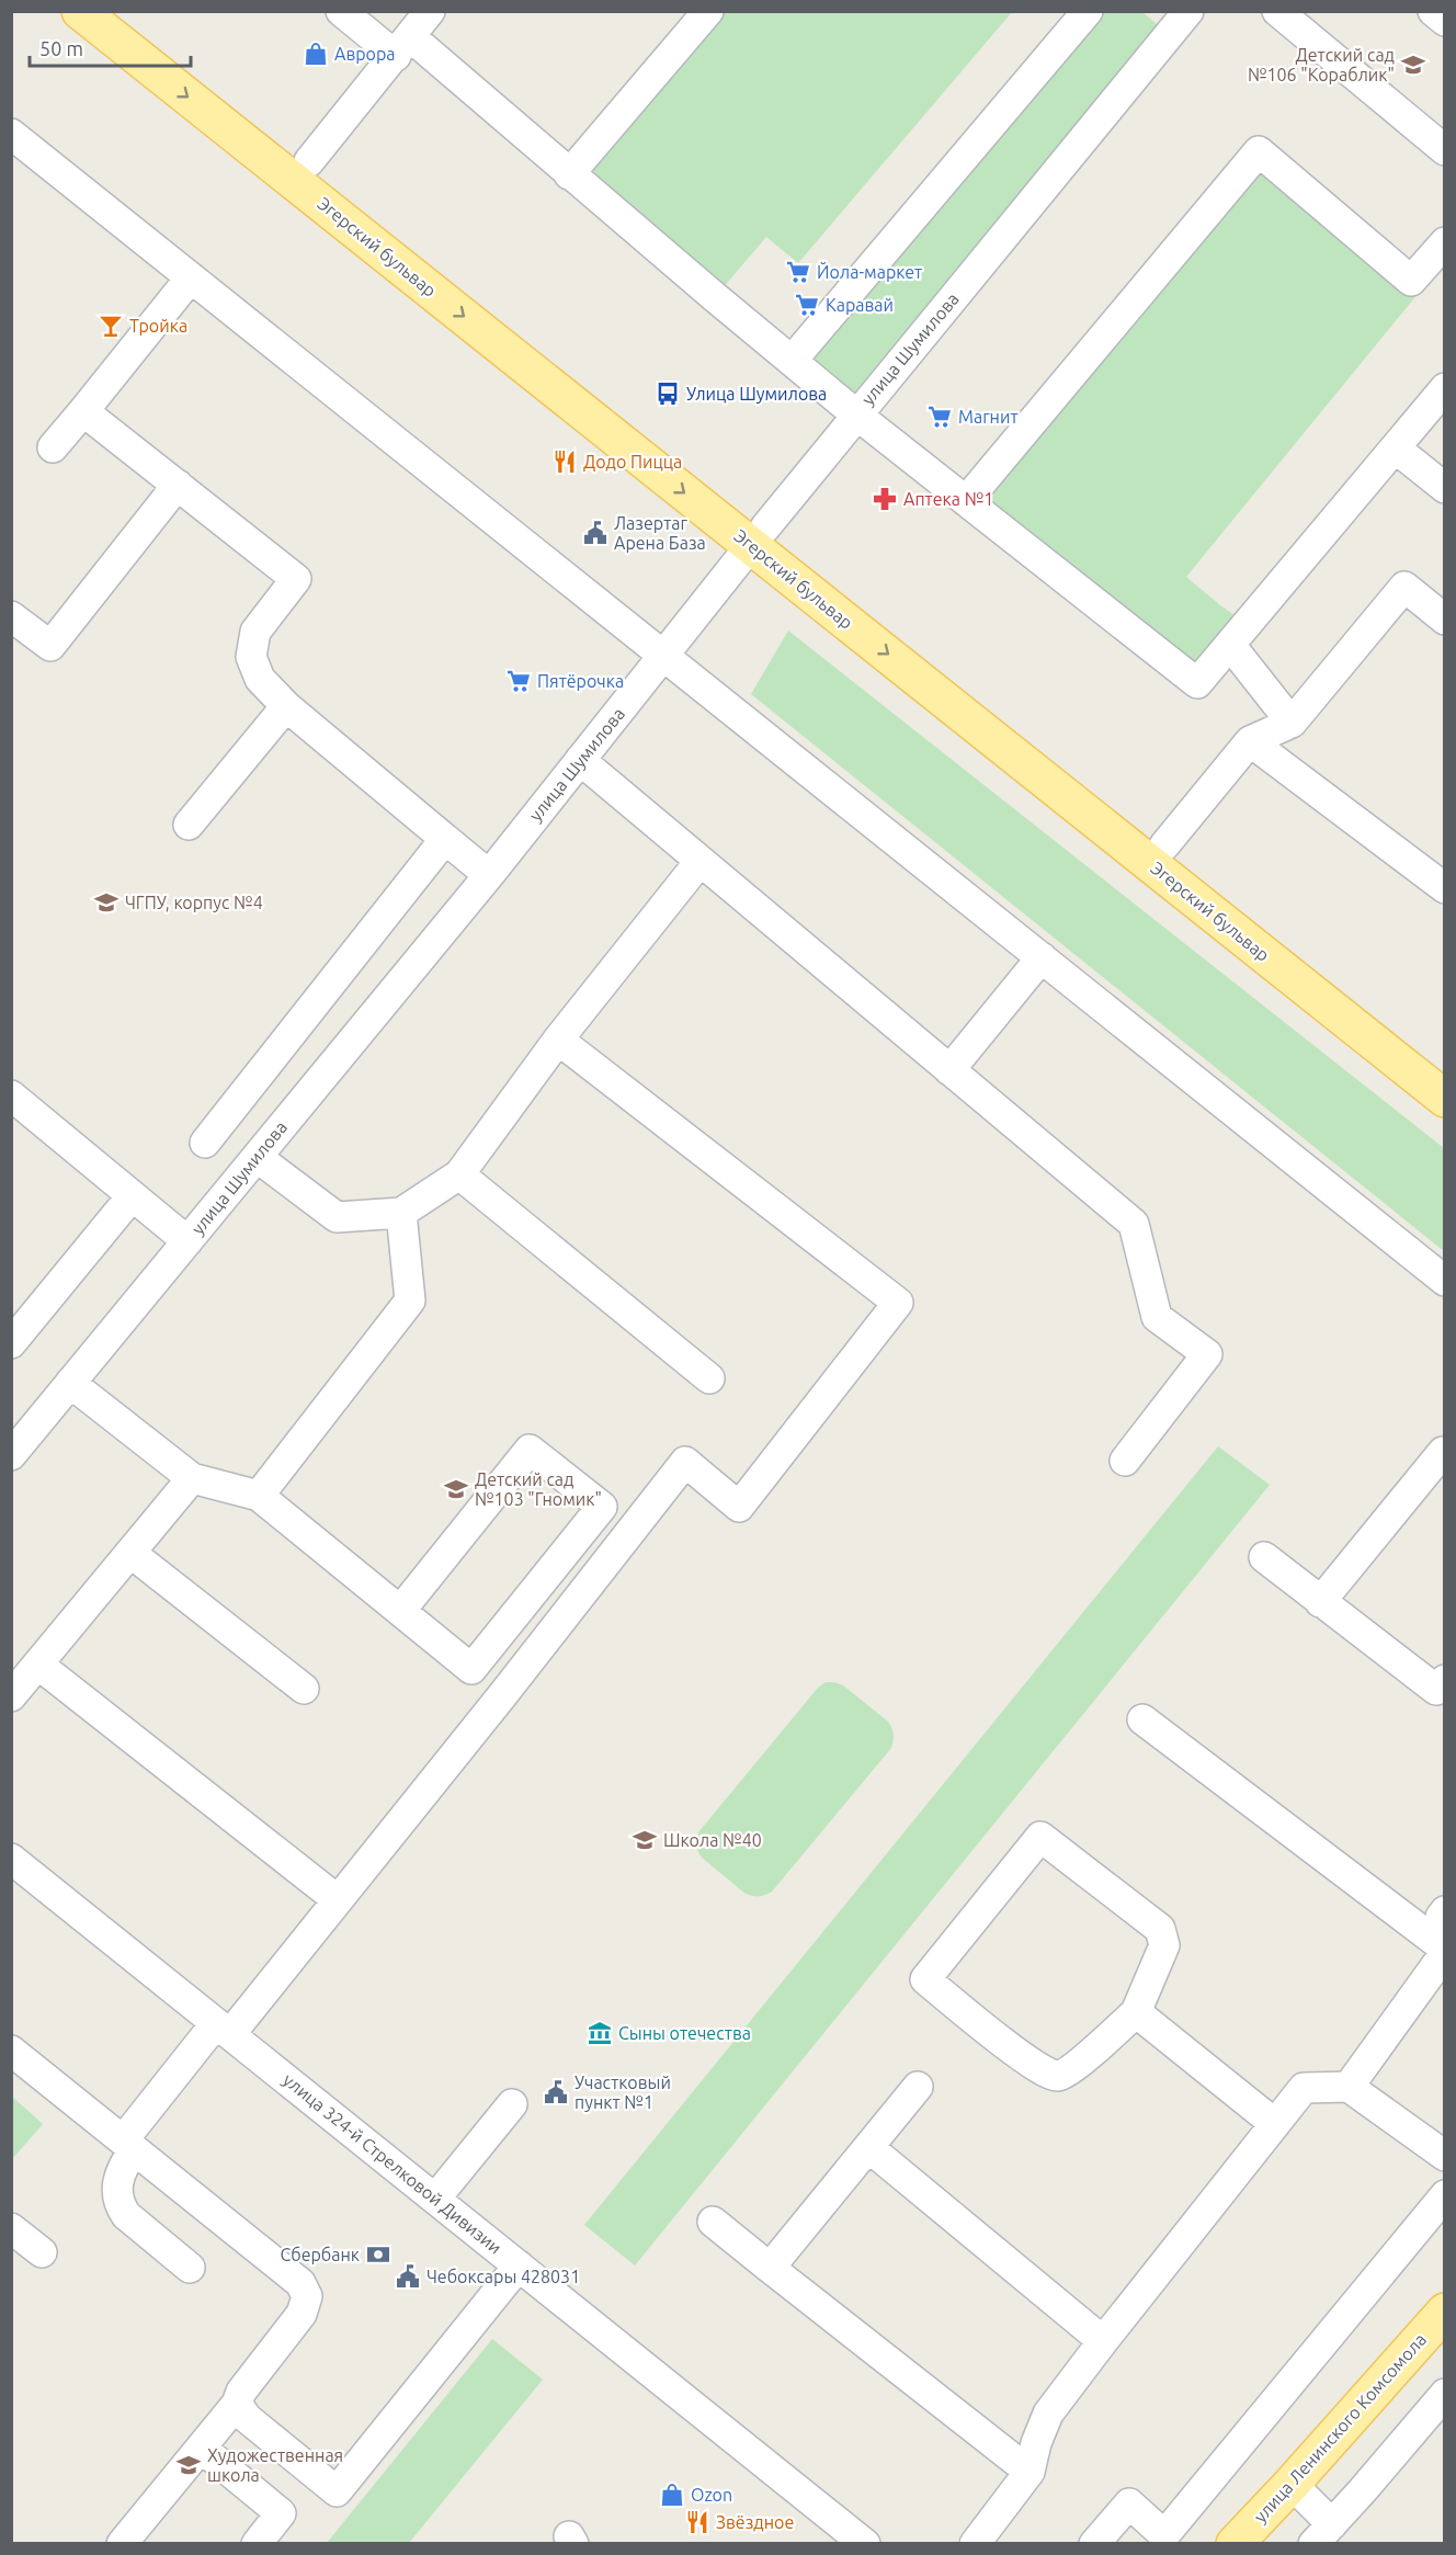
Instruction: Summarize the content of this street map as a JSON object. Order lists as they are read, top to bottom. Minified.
{"streets":{"main road":["Эгерский бульвар","улица Ленинского Комсомола"],"street":["улица Шумилова","улица 324-й Стрелковой Дивизии"]},"crossings":[["Эгерский бульвар","улица Шумилова"]],"places":{"shop":["Аврора","Ozon"],"school or university":["Детский сад №106 \"Кораблик\"","ЧГПУ, корпус №4","Детский сад №103 \"Гномик\"","Школа №40","Художественная школа"],"supermarket":["Йола-маркет","Каравай","Магнит","Пятёрочка"],"bar":["Тройка"],"bus stop":["Улица Шумилова"],"restaurant":["Додо Пицца","Звёздное"],"pharmacy":["Аптека №1"],"public building":["Лазертаг Арена База","Участковый пункт №1","Чебоксары 428031"],"museum":["Сыны отечества"],"bank":["Сбербанк"]},"scale_bar":"50 m"}
